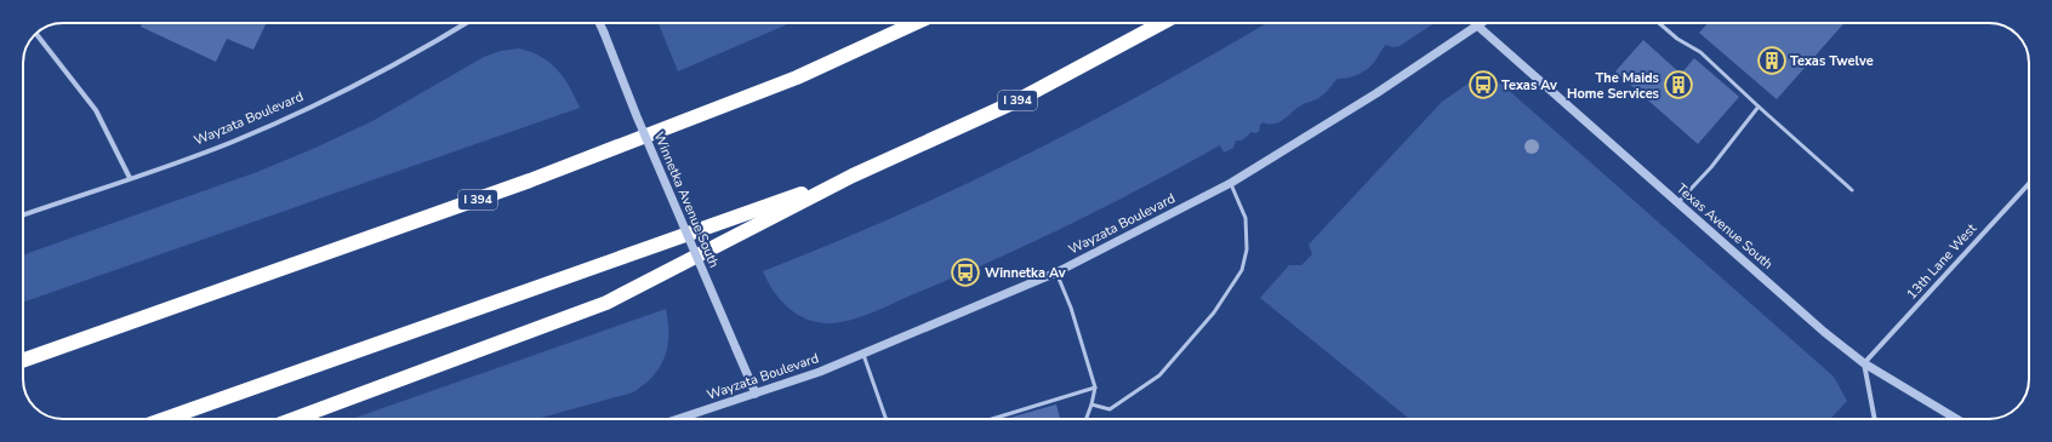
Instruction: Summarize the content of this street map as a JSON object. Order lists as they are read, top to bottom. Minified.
{"streets":{"highway":["I 394"],"street":["Wayzata Boulevard","Winnetka Avenue South","Texas Avenue South","13th Lane West"]},"crossings":[["Wayzata Boulevard","Winnetka Avenue South"],["Wayzata Boulevard","Texas Avenue South"],["Texas Avenue South","13th Lane West"]],"places":{"building":["Texas Twelve","The Maids Home Services"],"bus stop":["Texas Av","Winnetka Av"]}}
